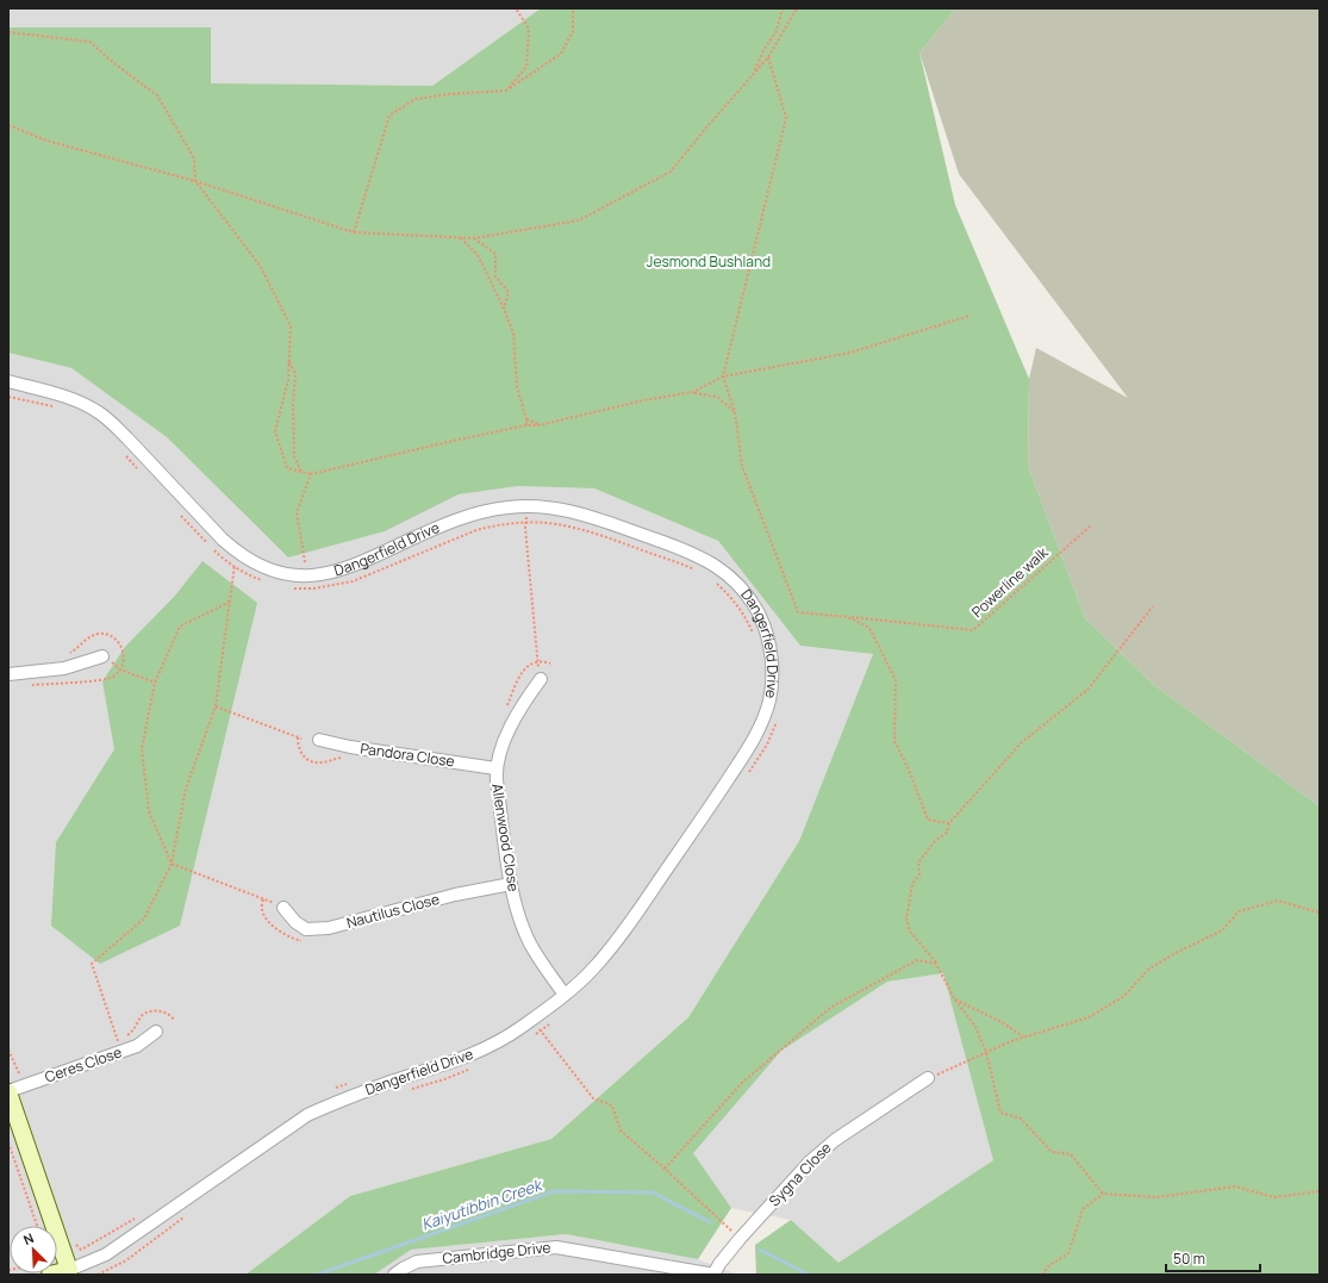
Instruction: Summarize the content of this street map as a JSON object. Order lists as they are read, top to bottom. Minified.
{"streets":{"street":["Dangerfield Drive","Pandora Close","Allenwood Close","Nautilus Close","Ceres Close","Sygna Close","Cambridge Drive"],"path":["Powerline walk"]},"crossings":[["Dangerfield Drive","Allenwood Close"],["Pandora Close","Allenwood Close"],["Allenwood Close","Nautilus Close"],["Sygna Close","Cambridge Drive"]],"water":["Kaiyutibbin Creek"],"parks":["Jesmond Bushland"],"scale_bar":"50 m","north":"top left"}
